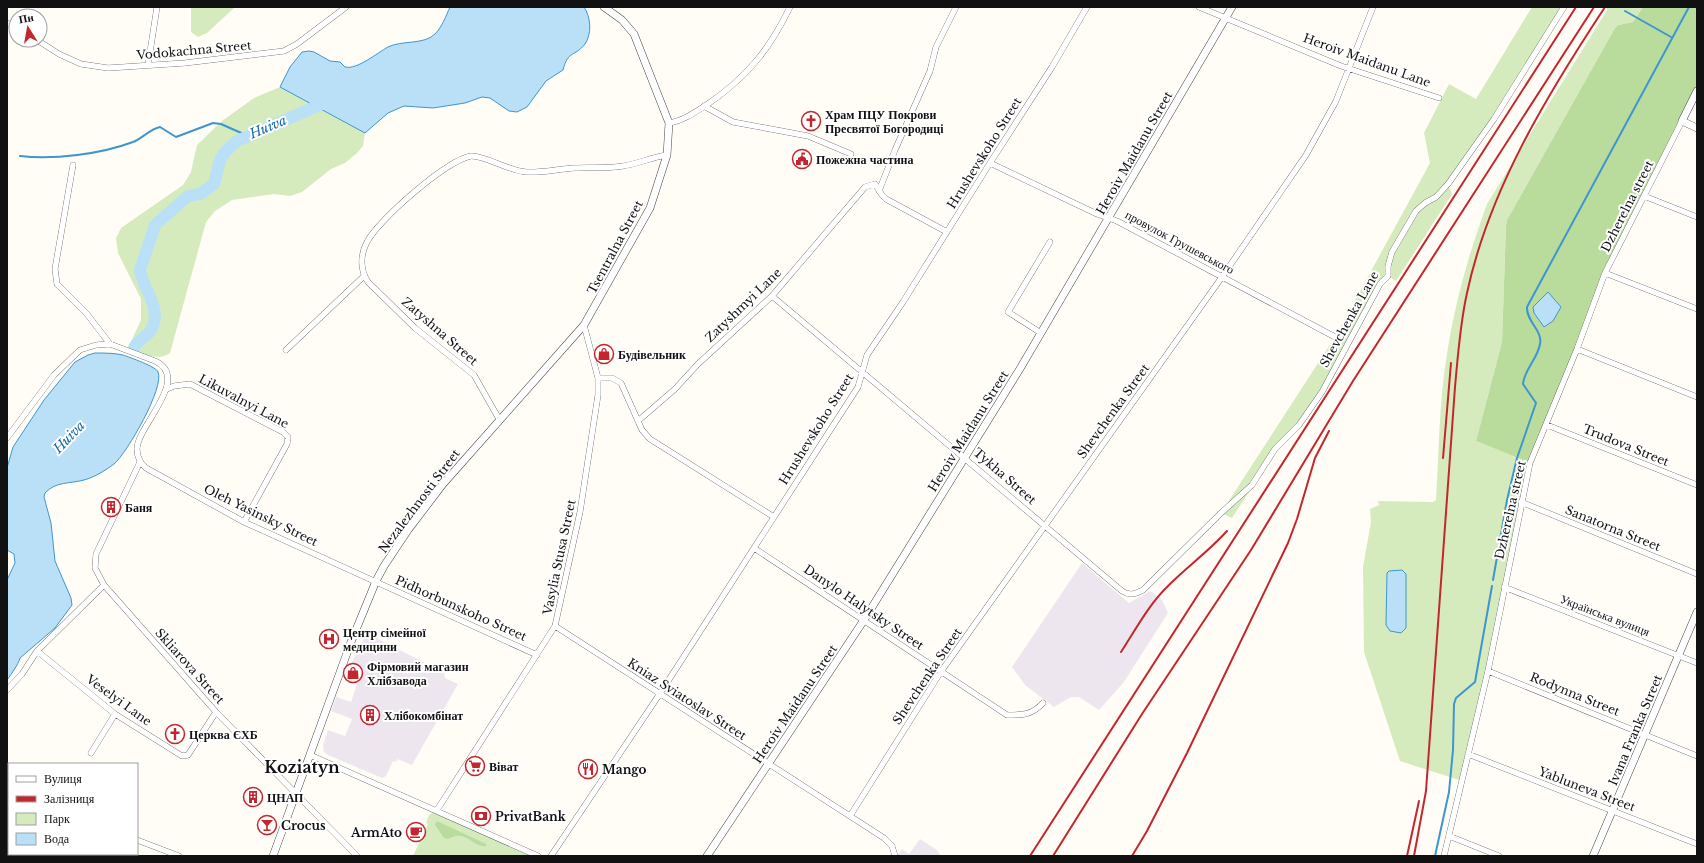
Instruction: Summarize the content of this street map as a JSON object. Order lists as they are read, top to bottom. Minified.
{"streets":{"street":["Vodokachna Street","Heroiv Maidanu Lane","Hrushevskoho Street","Heroiv Maidanu Street","Dzherelna street","провулок Грушевського","Tsentralna Street","Zatyshmyi Lane","Shevchenka Lane","Zatyshna Street","Likuvalnyi Lane","Shevchenka Street","Trudova Street","Tykha Street","Nezalezhnosti Street","Oleh Yasinsky Street","Sanatorna Street","Vasylia Stusa Street","Danylo Halytsky Street","Pidhorbunskoho Street","Українська вулиця","Skliarova Street","Rodynna Street","Kniaz Sviatoslav Street","Veselyi Lane","Ivana Franka Street","Yabluneva Street"]},"crossings":[["Heroiv Maidanu Lane","Heroiv Maidanu Street"],["Heroiv Maidanu Lane","Shevchenka Street"],["Hrushevskoho Street","провулок Грушевського"],["Hrushevskoho Street","Tykha Street"],["Hrushevskoho Street","Danylo Halytsky Street"],["Hrushevskoho Street","Kniaz Sviatoslav Street"],["Heroiv Maidanu Street","провулок Грушевського"],["Heroiv Maidanu Street","Tykha Street"],["Heroiv Maidanu Street","Danylo Halytsky Street"],["Heroiv Maidanu Street","Kniaz Sviatoslav Street"],["Dzherelna street","Trudova Street"],["Dzherelna street","Sanatorna Street"],["Dzherelna street","Українська вулиця"],["Dzherelna street","Rodynna Street"],["Dzherelna street","Yabluneva Street"],["провулок Грушевського","Shevchenka Street"],["Tsentralna Street","Nezalezhnosti Street"],["Tsentralna Street","Vasylia Stusa Street"],["Zatyshmyi Lane","Tykha Street"],["Shevchenka Lane","Tykha Street"],["Zatyshna Street","Nezalezhnosti Street"],["Likuvalnyi Lane","Oleh Yasinsky Street"],["Shevchenka Street","Tykha Street"],["Shevchenka Street","Danylo Halytsky Street"],["Shevchenka Street","Kniaz Sviatoslav Street"],["Nezalezhnosti Street","Oleh Yasinsky Street"],["Nezalezhnosti Street","Vasylia Stusa Street"],["Nezalezhnosti Street","Pidhorbunskoho Street"],["Nezalezhnosti Street","Skliarova Street"],["Oleh Yasinsky Street","Pidhorbunskoho Street"],["Oleh Yasinsky Street","Skliarova Street"],["Vasylia Stusa Street","Pidhorbunskoho Street"],["Vasylia Stusa Street","Kniaz Sviatoslav Street"],["Українська вулиця","Ivana Franka Street"],["Skliarova Street","Veselyi Lane"],["Rodynna Street","Ivana Franka Street"],["Ivana Franka Street","Yabluneva Street"]],"districts":["Koziatyn"],"water":["Huiva"],"places":{"church":["Храм ПЦУ Покрови Пресвятої Богородиці","Церква ЄХБ"],"public building":["Пожежна частина"],"shop":["Будівельник","Фірмовий магазин Хлібзавода"],"building":["Баня","Хлібокомбінат","ЦНАП"],"hospital":["Центр сімейної медицини"],"supermarket":["Віват"],"restaurant":["Mango"],"bank":["PrivatBank"],"bar":["Crocus"],"cafe":["ArmAto"]},"legend":["Вулиця","Залізниця","Парк","Вода"],"north":"top"}
